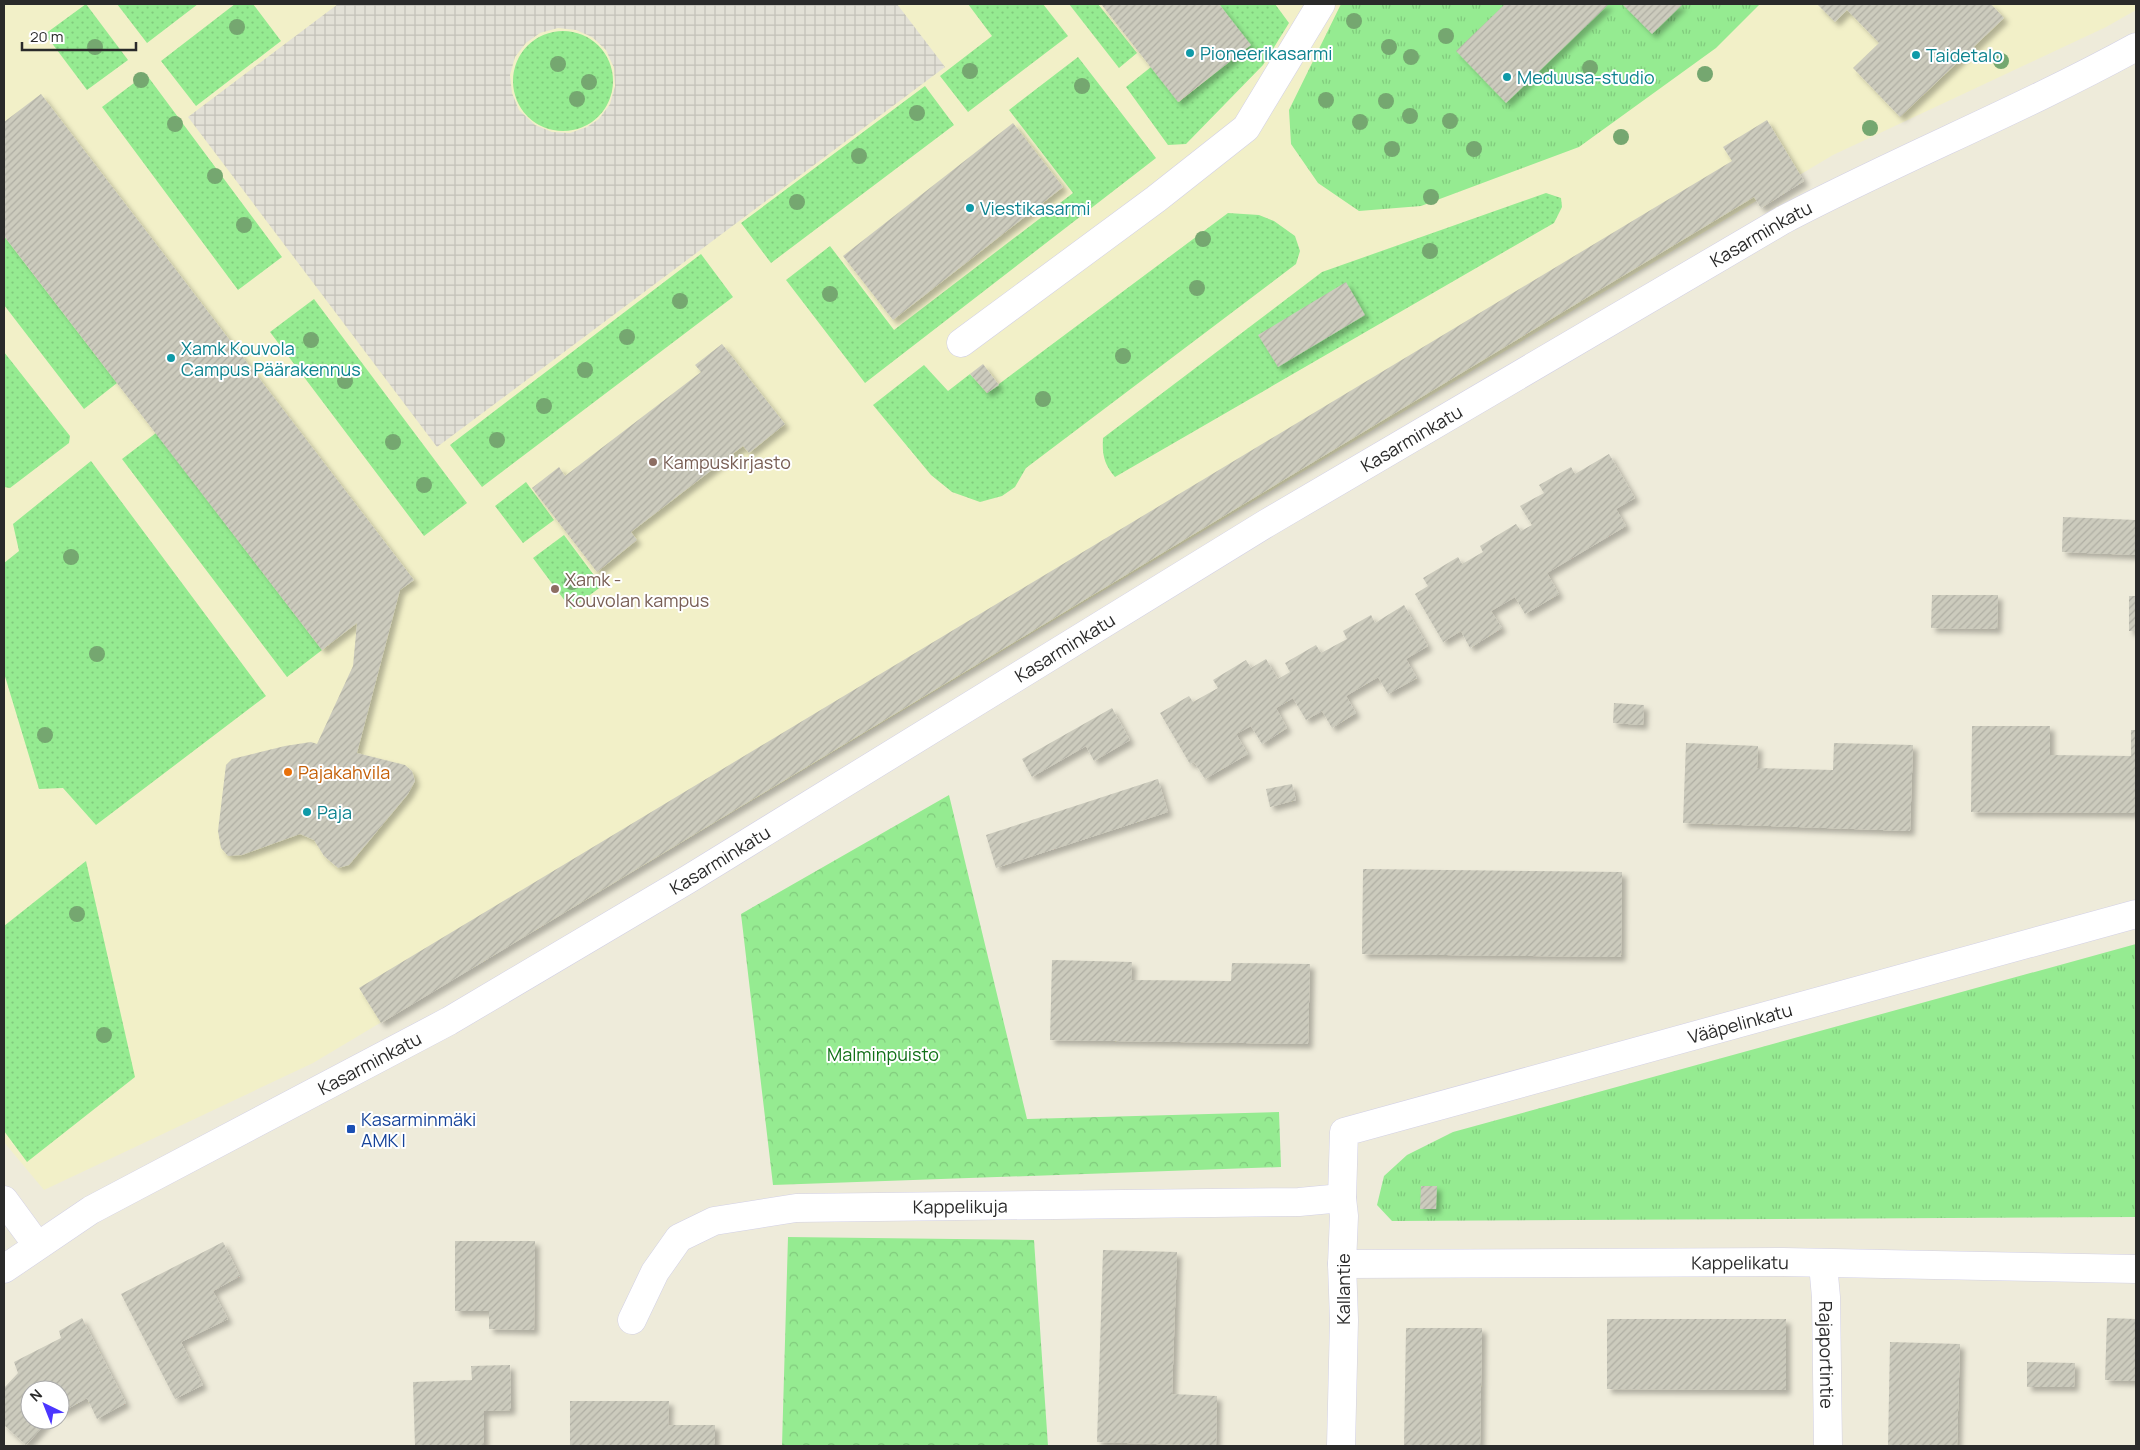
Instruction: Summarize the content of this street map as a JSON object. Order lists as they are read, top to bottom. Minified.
{"streets":{"street":["Kasarminkatu","Vääpelinkatu","Kappelikuja","Kappelikatu","Kallantie","Rajaportintie"]},"crossings":[["Vääpelinkatu","Kallantie"],["Kappelikuja","Kallantie"],["Kappelikatu","Kallantie"],["Kappelikatu","Rajaportintie"]],"parks":["Malminpuisto"],"places":{"other":["Pioneerikasarmi","Taidetalo","Meduusa-studio","Viestikasarmi","Xamk Kouvola Campus Päärakennus","Kampuskirjasto","Xamk - Kouvolan kampus","Pajakahvila","Paja"],"transit":["Kasarminmäki AMK I"]},"scale_bar":"20 m","north":"top left"}
